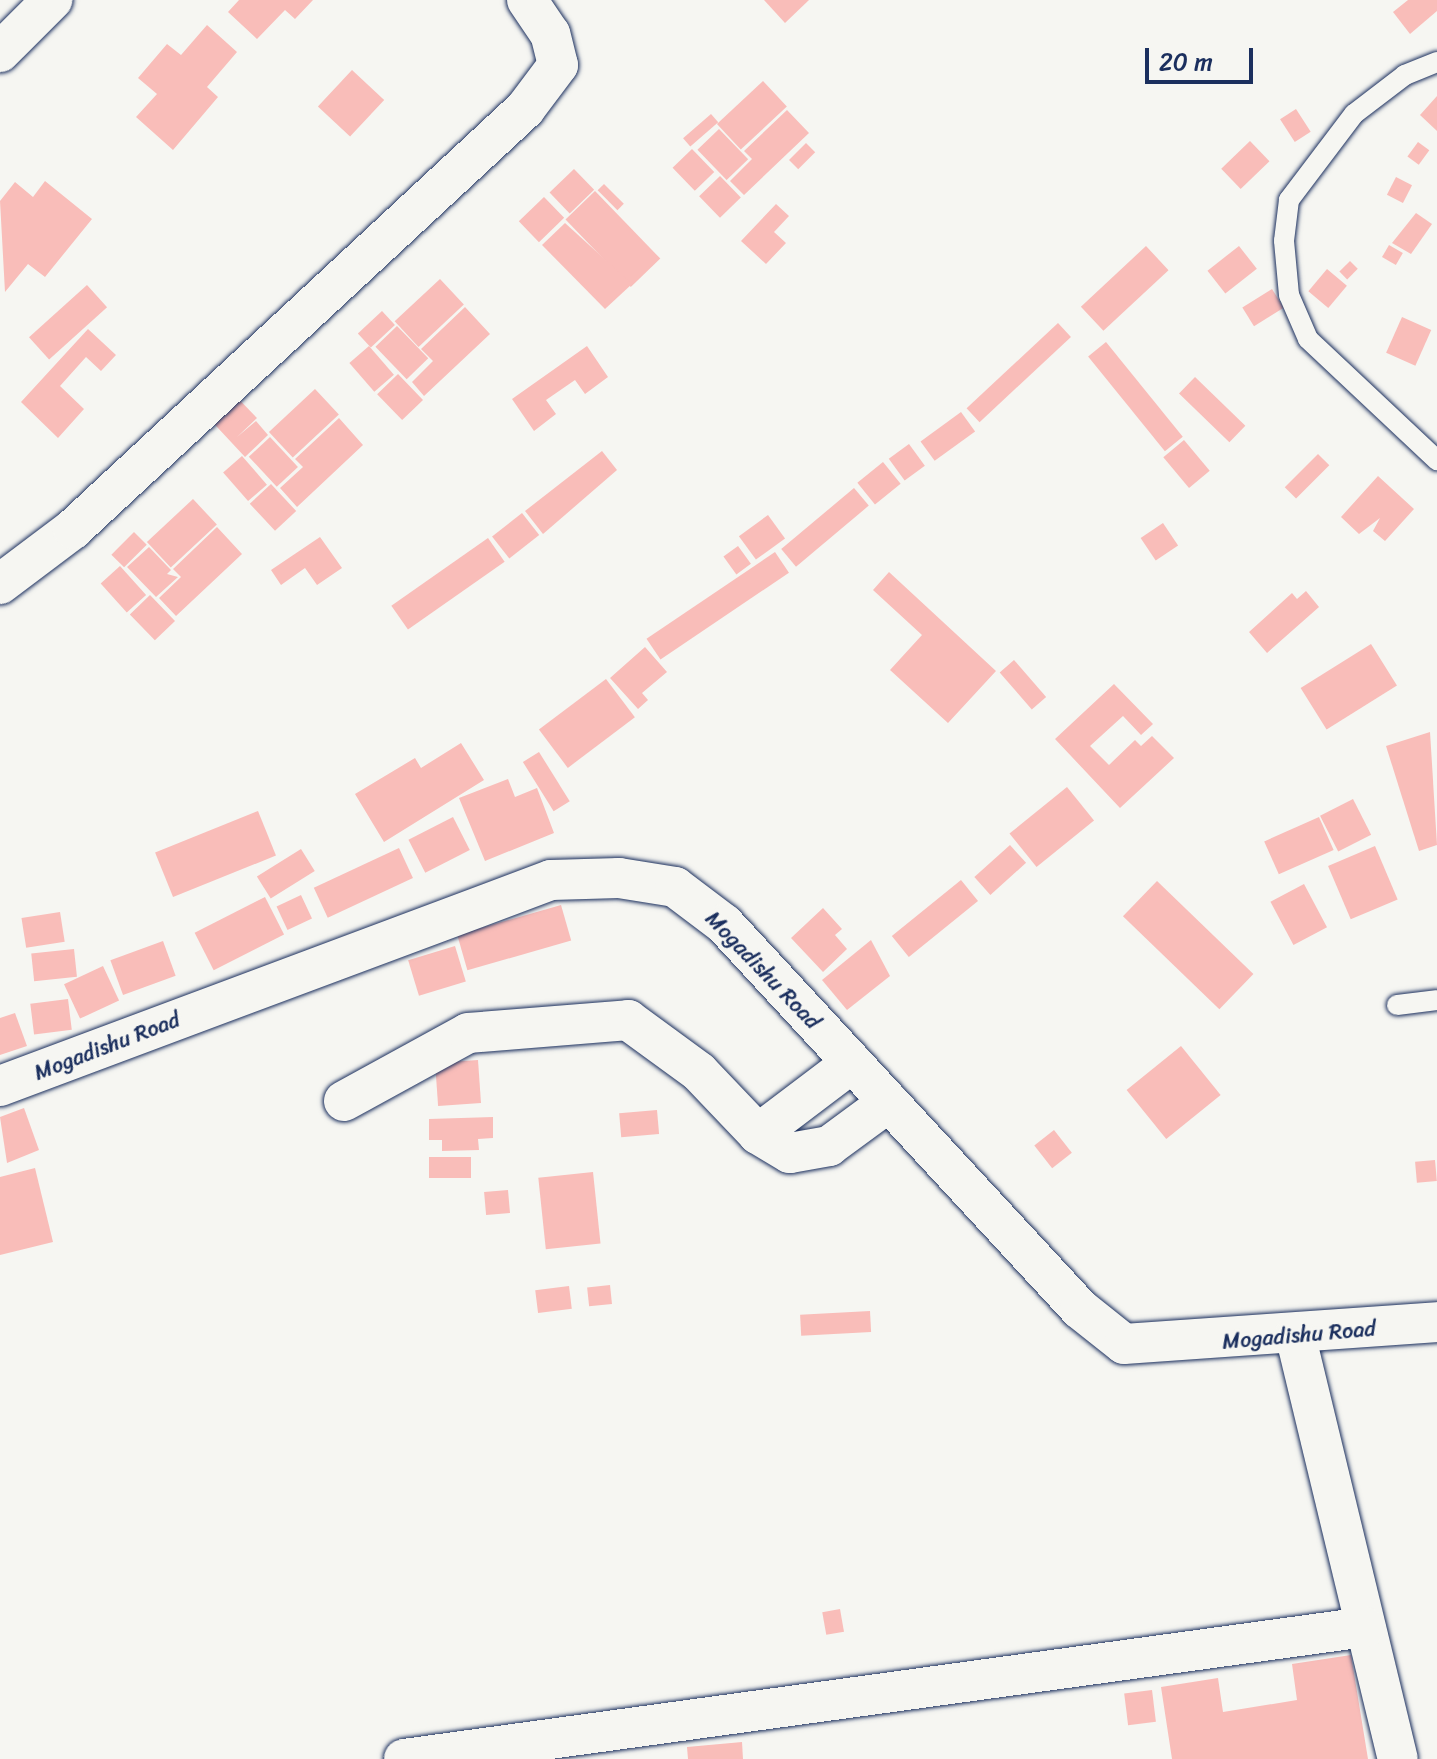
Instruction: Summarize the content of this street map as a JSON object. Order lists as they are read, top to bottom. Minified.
{"streets":{"street":["Mogadishu Road"]},"scale_bar":"20 m"}
